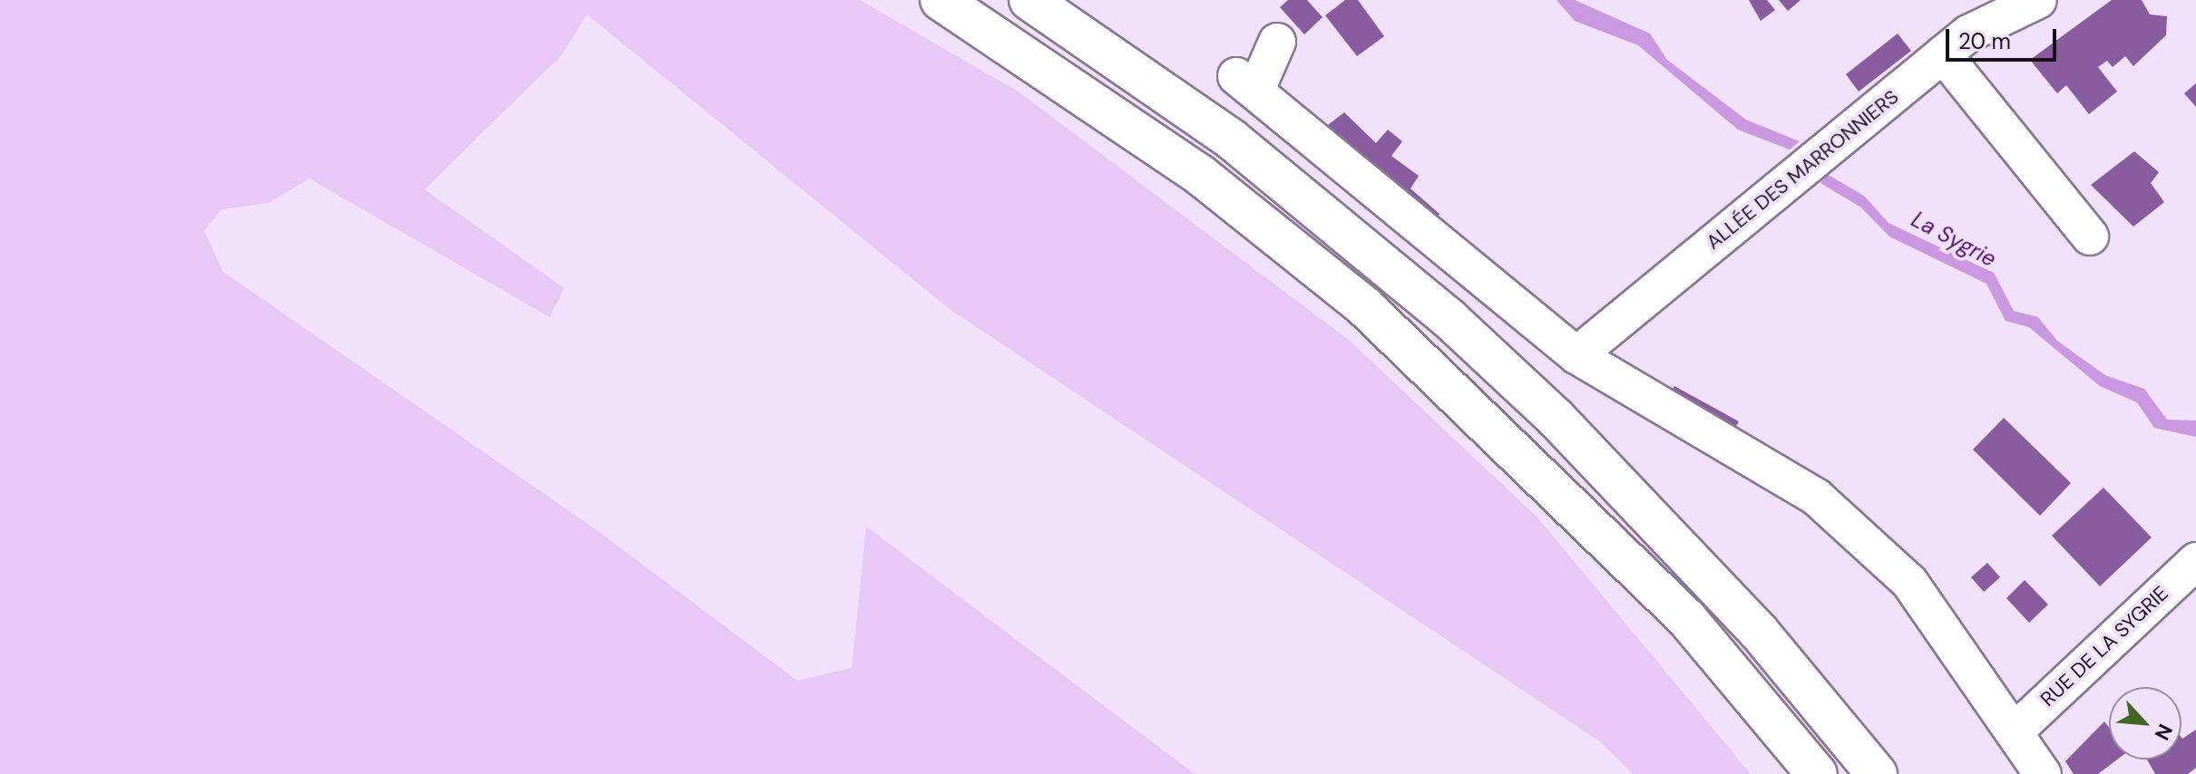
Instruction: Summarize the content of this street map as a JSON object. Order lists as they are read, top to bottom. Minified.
{"streets":{"street":["ALLÉE DES MARRONNIERS","RUE DE LA SYGRIE"]},"water":["La Sygrie"],"scale_bar":"20 m","north":"bottom right"}
